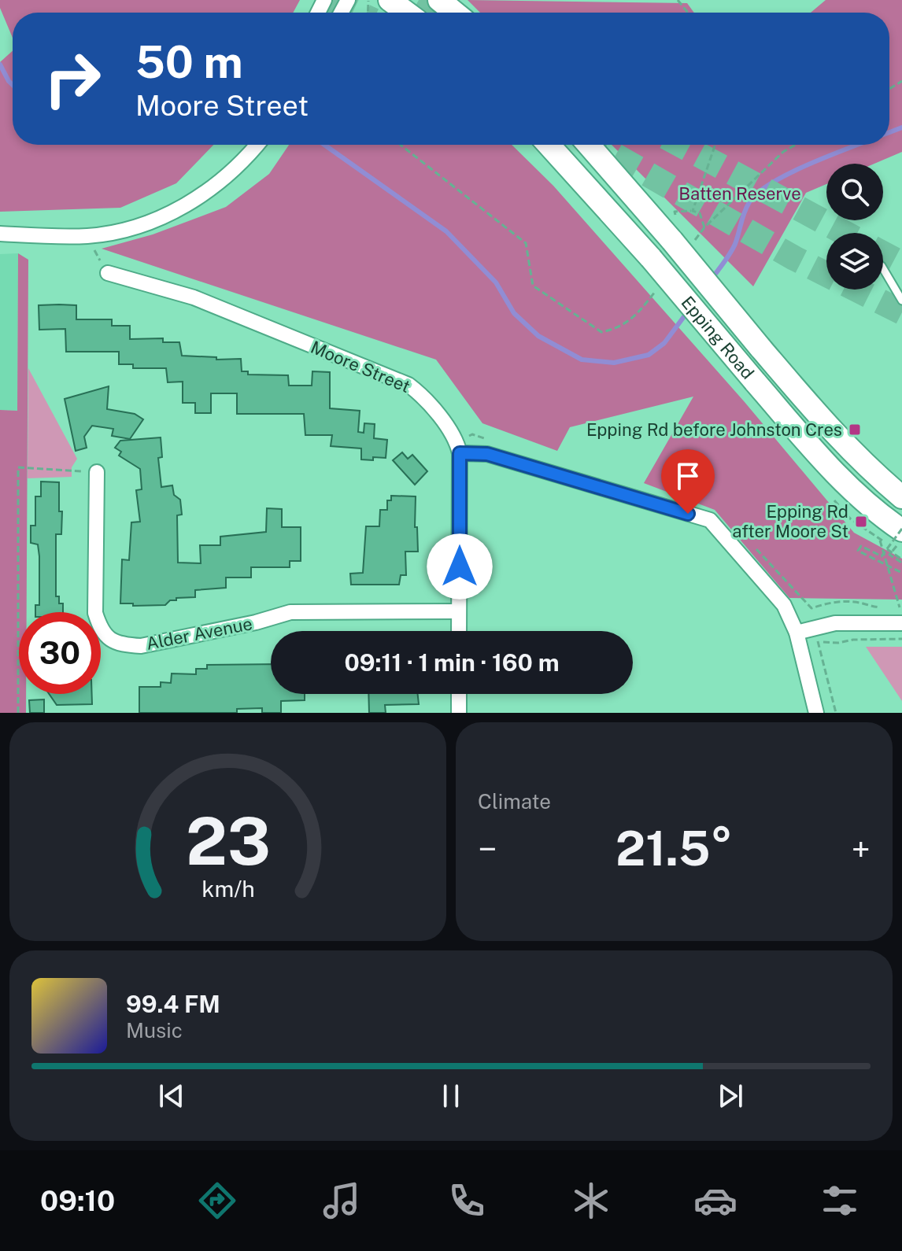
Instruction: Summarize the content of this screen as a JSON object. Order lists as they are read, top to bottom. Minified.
{"streets":{"main road":["Epping Road"],"street":["Moore Street","Alder Avenue"]},"parks":["Batten Reserve"],"places":{"transit":["Epping Rd before Johnston Cres","Epping Rd after Moore St"]},"page":{"turn":["50 m","Moore Street"],"limit":"30","trip":"09:11 · 1 min · 160 m","tile":"Climate","heat":["−","21.5°","+"],"song":["99.4 FM","Music"],"tabs":"09:10","gauge":["23","km/h"]}}
